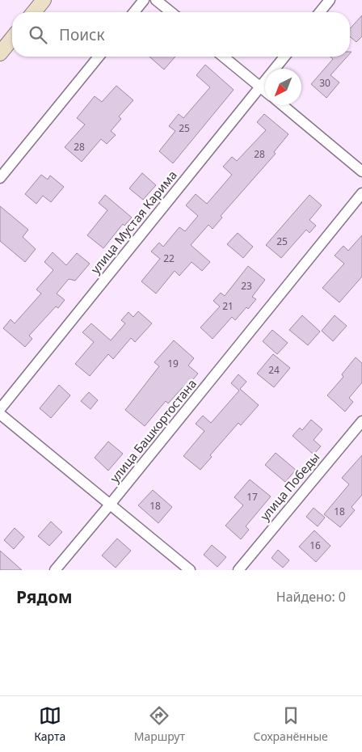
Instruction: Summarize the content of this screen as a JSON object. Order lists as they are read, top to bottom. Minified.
{"streets":{"street":["улица Мустая Карима","улица Башкортостана","улица Победы"]},"house_numbers":["30","25","28","28","25","22","23","21","19","24","17","18","18","16"],"north":"bottom left","page":{"search":"Поиск","heading":["Рядом","Найдено: 0"],"nav":["Карта","Маршрут","Сохранённые"]}}
